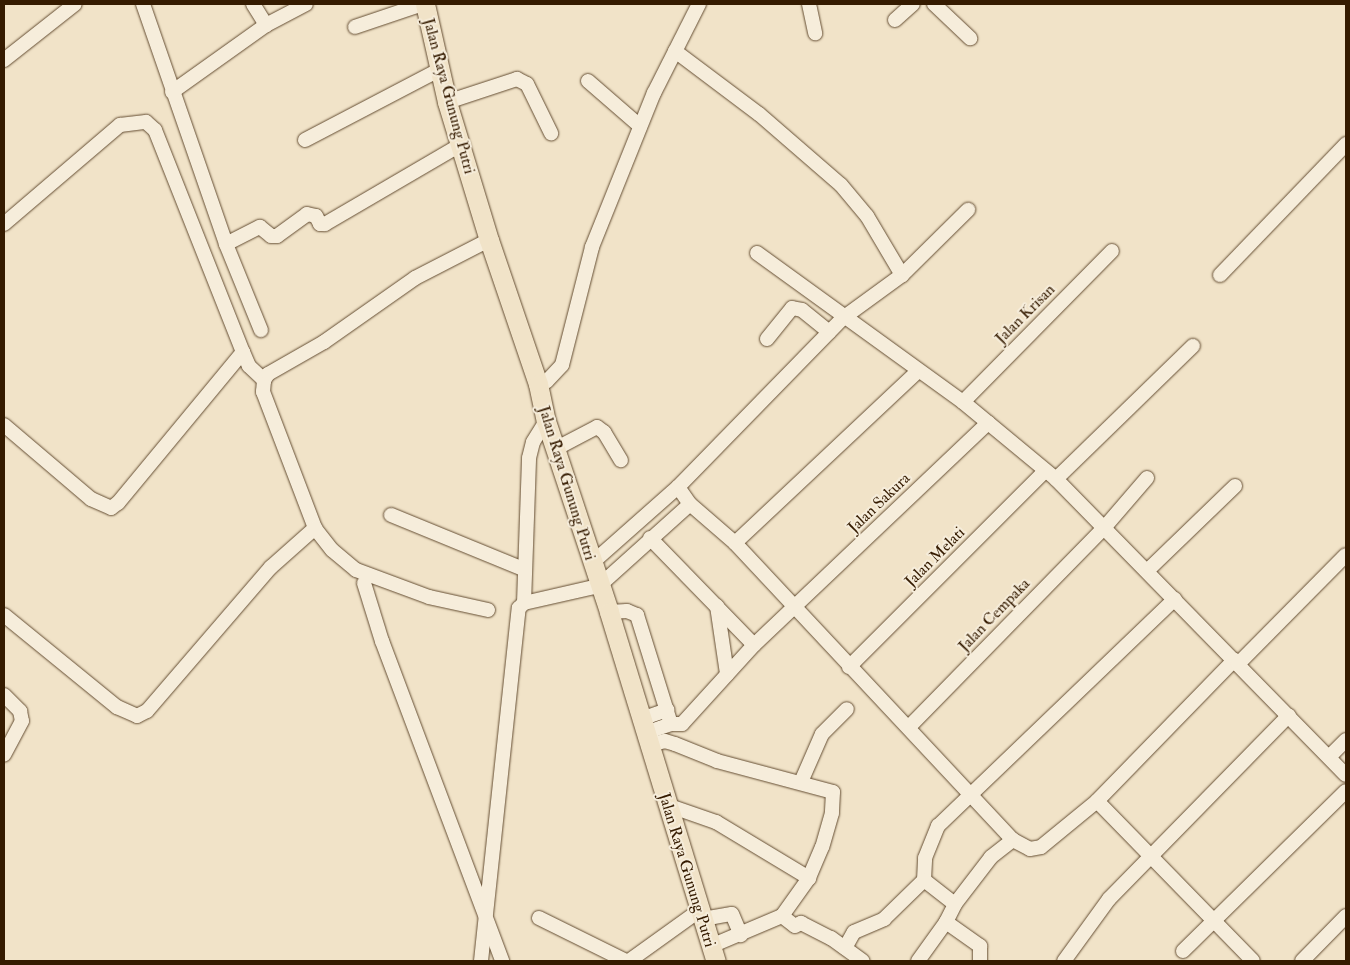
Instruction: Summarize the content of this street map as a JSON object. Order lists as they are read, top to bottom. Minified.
{"streets":{"main road":["Jalan Raya Gunung Putri"],"street":["Jalan Krisan","Jalan Sakura","Jalan Melati","Jalan Cempaka"]},"crossings":[["Jalan Raya Gunung Putri","Jalan Sakura"]]}
